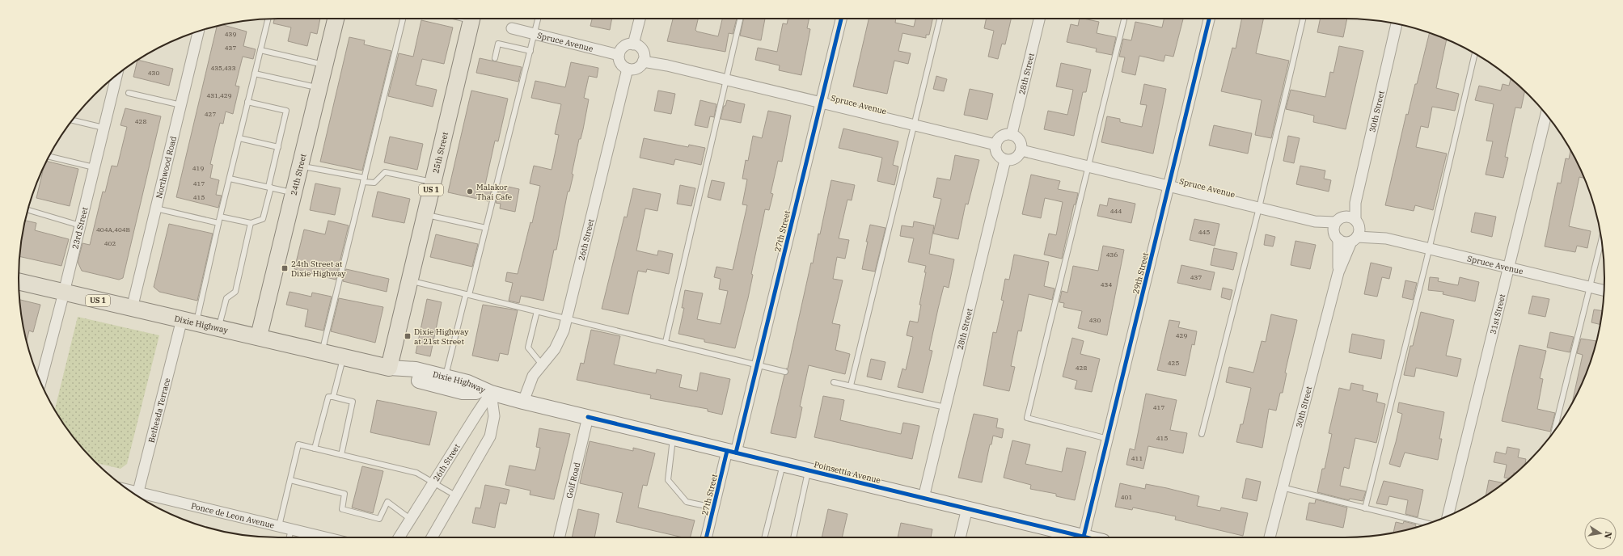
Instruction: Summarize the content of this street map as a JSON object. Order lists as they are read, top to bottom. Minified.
{"streets":{"main road":["25th Street","24th Street","US 1","Dixie Highway"],"street":["Spruce Avenue","28th Street","30th Street","Northwood Road","23rd Street","27th Street","26th Street","29th Street","31st Street","Bethesda Terrace","Poinsettia Avenue","Golf Road","Ponce de Leon Avenue"]},"crossings":[["Spruce Avenue","28th Street"],["Spruce Avenue","30th Street"],["Spruce Avenue","27th Street"],["Spruce Avenue","26th Street"],["Spruce Avenue","29th Street"],["Spruce Avenue","31st Street"],["28th Street","Poinsettia Avenue"],["25th Street","Dixie Highway"],["Northwood Road","Dixie Highway"],["24th Street","Dixie Highway"],["23rd Street","Dixie Highway"],["27th Street","Poinsettia Avenue"],["26th Street","Dixie Highway"],["26th Street","Poinsettia Avenue"],["29th Street","Poinsettia Avenue"],["Dixie Highway","Bethesda Terrace"],["Dixie Highway","Poinsettia Avenue"],["Poinsettia Avenue","Golf Road"]],"places":{"other":["Malakor Thai Cafe"],"transit":["24th Street at Dixie Highway","Dixie Highway at 21st Street"]},"house_numbers":["439","437","435,433","430","431,429","427","428","419","417","415","444","404A,404B","445","402","436","437","434","430","429","425","428","417","415","411","401"],"north":"right"}
